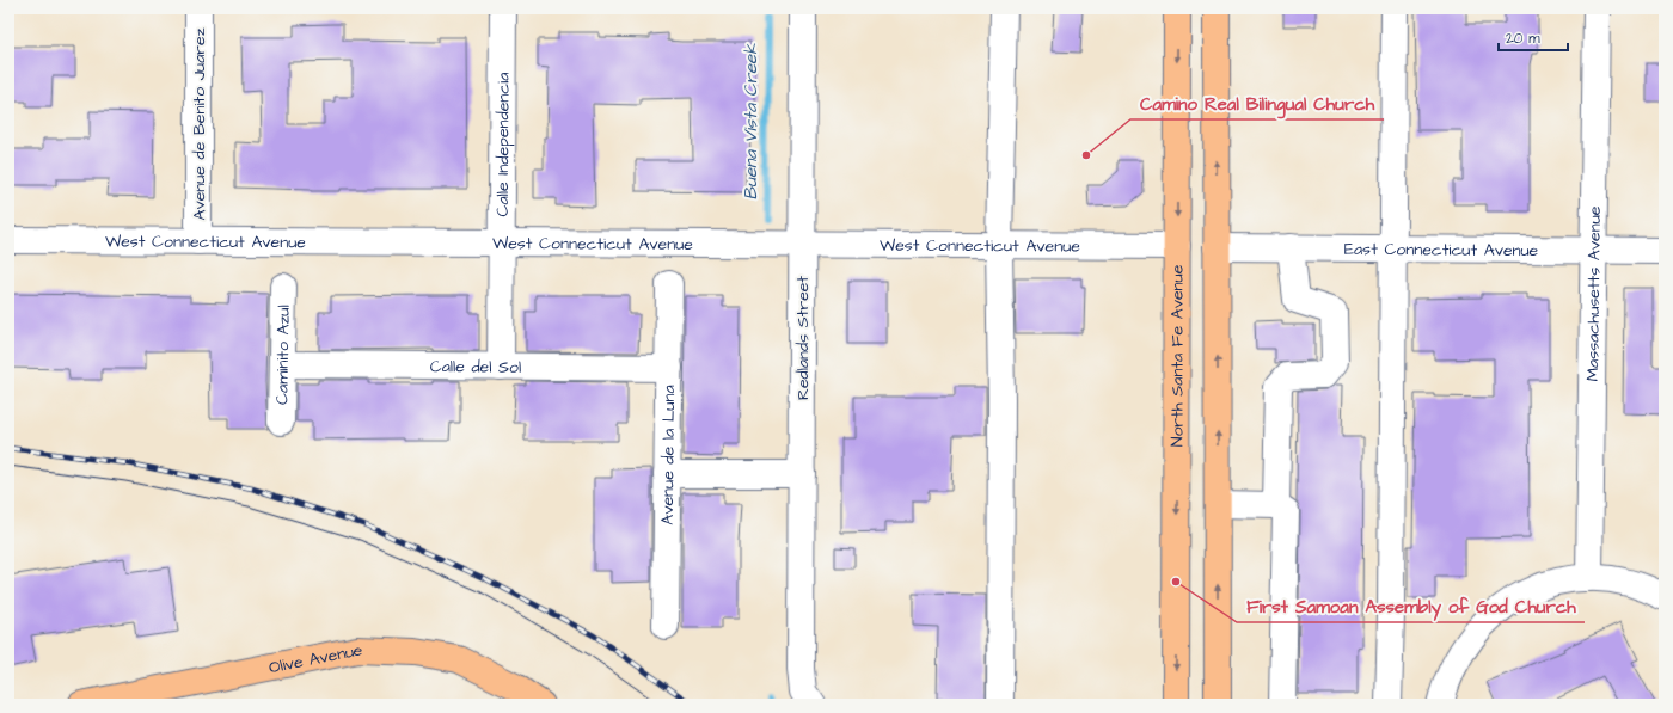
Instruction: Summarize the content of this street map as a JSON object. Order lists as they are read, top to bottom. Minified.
{"streets":{"main road":["North Santa Fe Avenue","Olive Avenue"],"street":["Avenue de Benito Juarez","Calle Independencia","West Connecticut Avenue","East Connecticut Avenue","Massachusetts Avenue","Redlands Street","Caminito Azul","Calle del Sol","Avenue de la Luna"]},"crossings":[["Avenue de Benito Juarez","West Connecticut Avenue"],["Calle Independencia","West Connecticut Avenue"],["Calle Independencia","Calle del Sol"],["West Connecticut Avenue","Redlands Street"],["West Connecticut Avenue","North Santa Fe Avenue"],["East Connecticut Avenue","Massachusetts Avenue"],["Caminito Azul","Calle del Sol"],["Calle del Sol","Avenue de la Luna"]],"water":["Buena Vista Creek"],"places":["Camino Real Bilingual Church","First Samoan Assembly of God Church"],"scale_bar":"20 m"}
